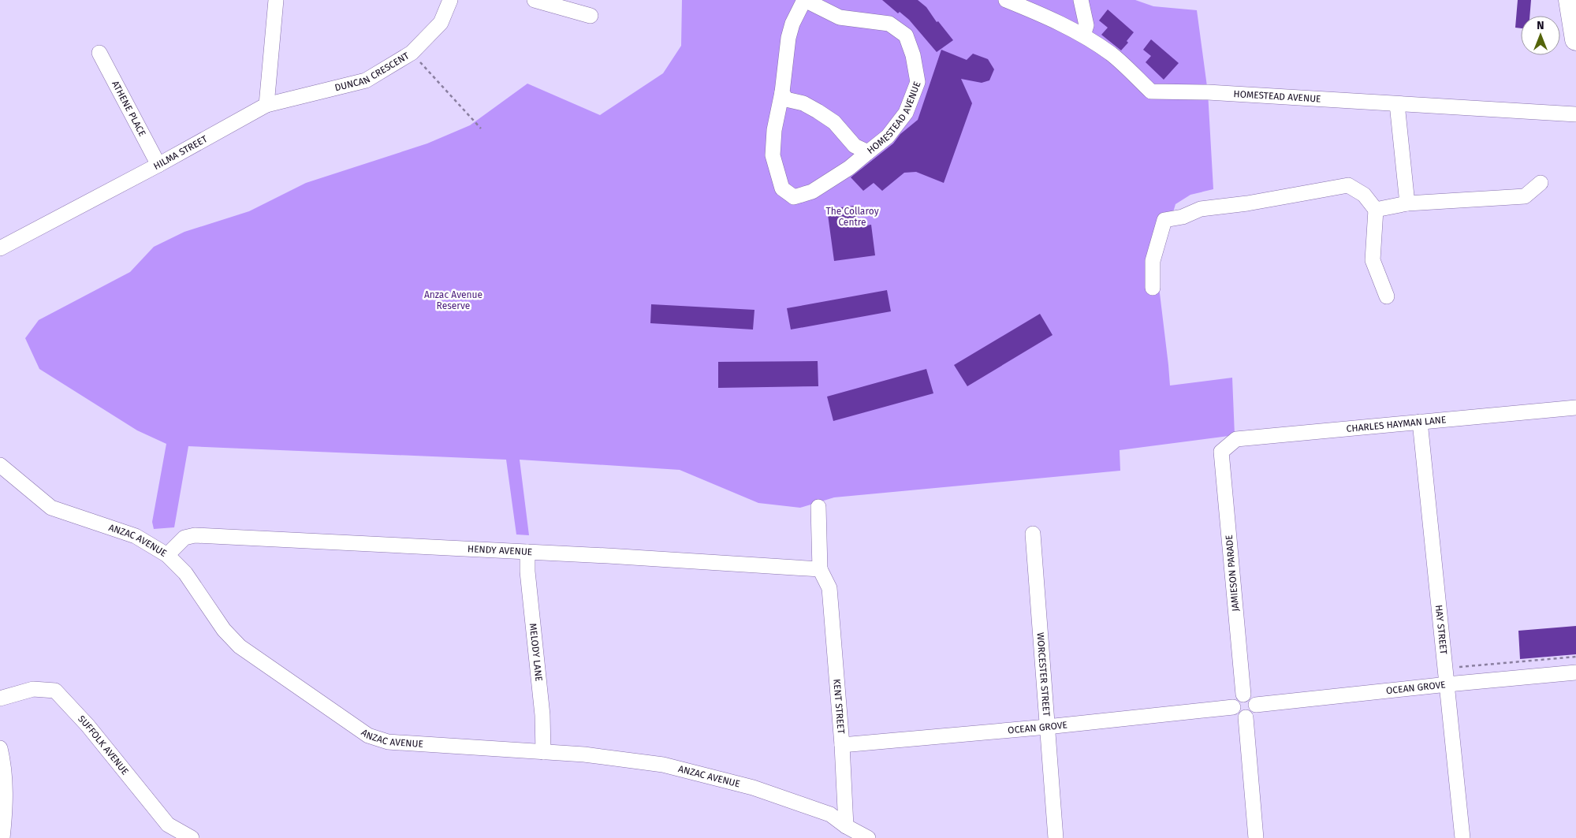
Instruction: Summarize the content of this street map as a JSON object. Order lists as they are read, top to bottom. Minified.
{"streets":{"street":["DUNCAN CRESCENT","HOMESTEAD AVENUE","ATHENE PLACE","HILMA STREET","CHARLES HAYMAN LANE","ANZAC AVENUE","HENDY AVENUE","JAMIESON PARADE","HAY STREET","MELODY LANE","WORCESTER STREET","OCEAN GROVE","KENT STREET","SUFFOLK AVENUE"]},"crossings":[["DUNCAN CRESCENT","HILMA STREET"],["ATHENE PLACE","HILMA STREET"],["CHARLES HAYMAN LANE","JAMIESON PARADE"],["CHARLES HAYMAN LANE","HAY STREET"],["ANZAC AVENUE","HENDY AVENUE"],["ANZAC AVENUE","MELODY LANE"],["ANZAC AVENUE","KENT STREET"],["HENDY AVENUE","MELODY LANE"],["HENDY AVENUE","KENT STREET"],["JAMIESON PARADE","OCEAN GROVE"],["HAY STREET","OCEAN GROVE"],["WORCESTER STREET","OCEAN GROVE"],["OCEAN GROVE","KENT STREET"]],"parks":["The Collaroy Centre","Anzac Avenue Reserve"],"north":"top"}
